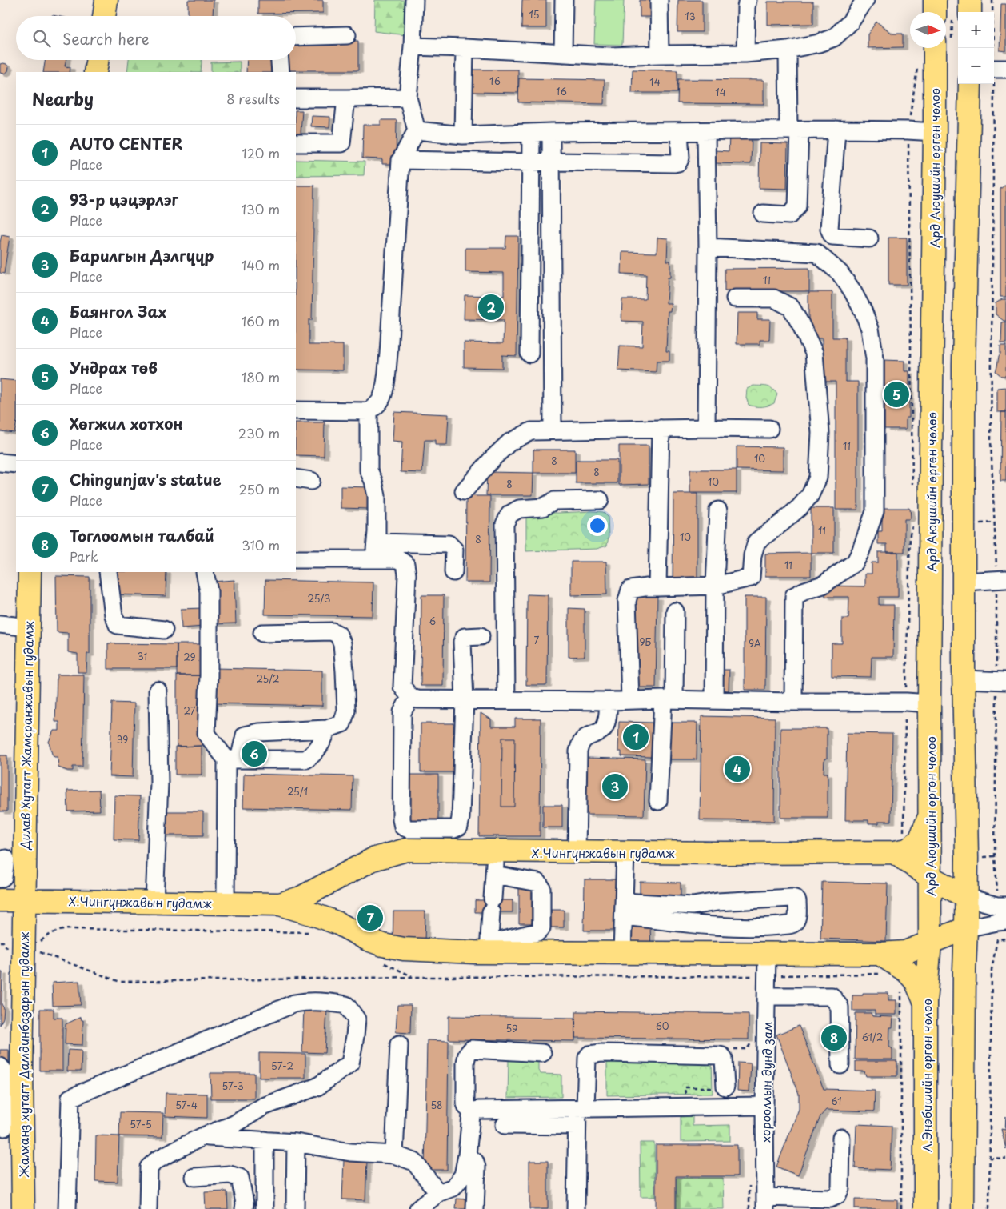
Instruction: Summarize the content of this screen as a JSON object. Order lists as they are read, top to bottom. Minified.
{"streets":{"main road":["Ард Аюушийн өргөн чөлөө","Дилав Хутагт Жамсранжавын гудамж","Х.Чингүнжавын гудамж","Жалханз хутагт Дамдинбазарын гудамж","Л.Энэбишийн өргөн чөлөө"],"street":["хорооллын дунд зам"]},"crossings":[["Ард Аюушийн өргөн чөлөө","Х.Чингүнжавын гудамж"],["Ард Аюушийн өргөн чөлөө","Л.Энэбишийн өргөн чөлөө"],["Дилав Хутагт Жамсранжавын гудамж","Х.Чингүнжавын гудамж"],["Дилав Хутагт Жамсранжавын гудамж","Жалханз хутагт Дамдинбазарын гудамж"],["Х.Чингүнжавын гудамж","Жалханз хутагт Дамдинбазарын гудамж"],["Х.Чингүнжавын гудамж","Л.Энэбишийн өргөн чөлөө"],["Х.Чингүнжавын гудамж","хорооллын дунд зам"]],"house_numbers":["15","13","16","14","16","14","11","11","10","8","8","10","8","11","10","8","11","25/3","6","7","9Б","9А","31","29","25/2","27","39","25/1","60","59","61/2","57-2","57-3","61","57-4","58","57-5"],"north":"right","page":{"map_buttons":["+","−"],"search":"Search here","heading":["Nearby","8 results"],"list":[{"mark":"1","name":"AUTO CENTER","note":"Place","value":"120 m"},{"mark":"2","name":"93-р цэцэрлэг","note":"Place","value":"130 m"},{"mark":"3","name":"Барилгын Дэлгүүр","note":"Place","value":"140 m"},{"mark":"4","name":"Баянгол Зах","note":"Place","value":"160 m"},{"mark":"5","name":"Ундрах төв","note":"Place","value":"180 m"},{"mark":"6","name":"Хөгжил хотхон","note":"Place","value":"230 m"},{"mark":"7","name":"Chingunjav's statue","note":"Place","value":"250 m"},{"mark":"8","name":"Тоглоомын талбай","note":"Park","value":"310 m"}],"pins":["2","5","1","6","4","3","7","8"]}}
